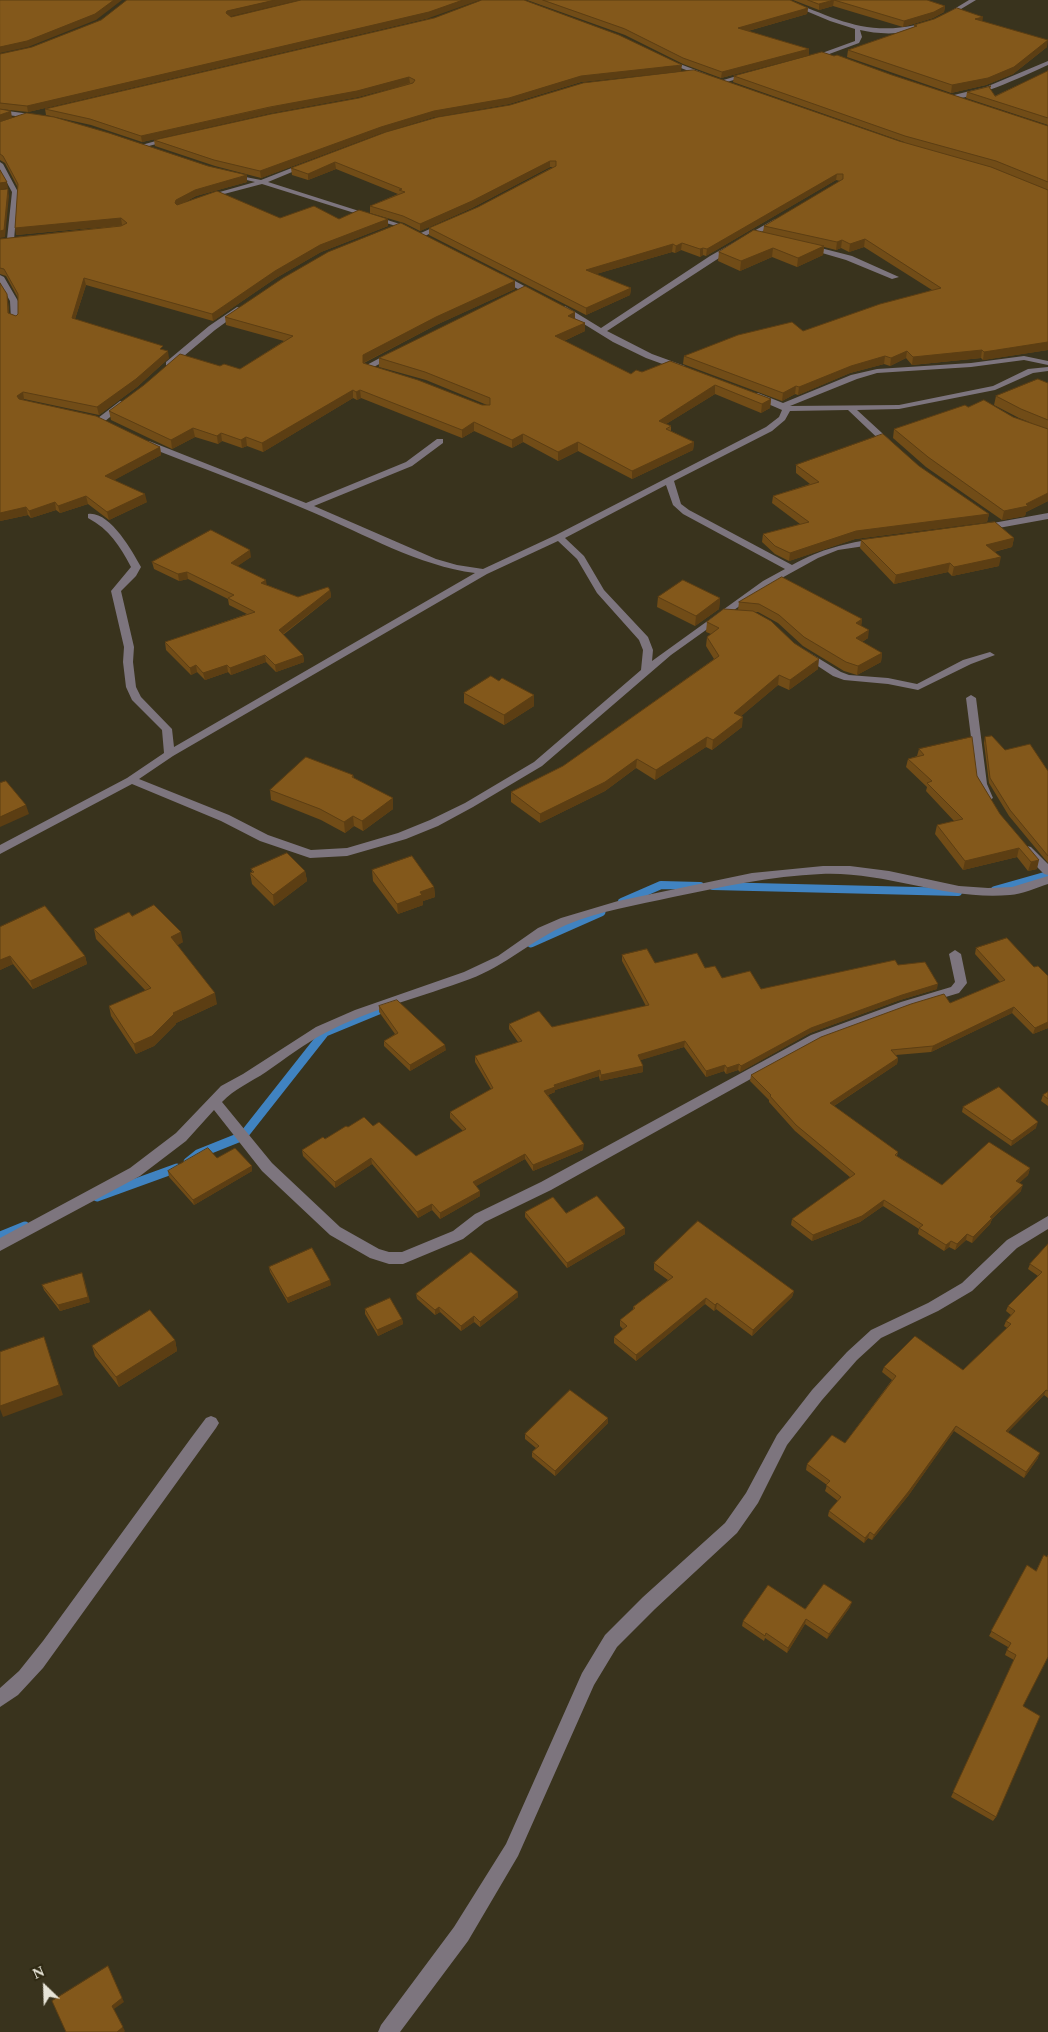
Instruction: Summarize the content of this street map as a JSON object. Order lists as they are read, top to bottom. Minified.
{"north":"top left"}
